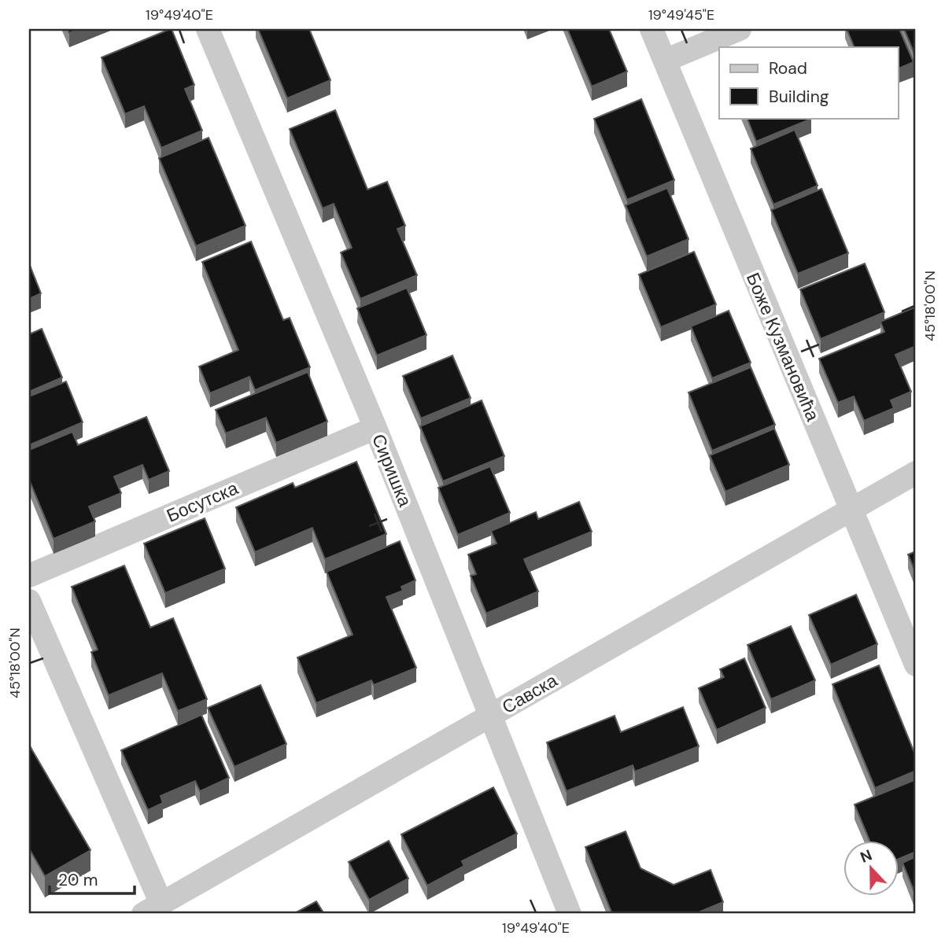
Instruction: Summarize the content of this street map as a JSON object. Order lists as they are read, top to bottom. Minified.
{"streets":{"street":["Боже Кузмановића","Сиришка","Босутска","Савска"]},"crossings":[["Боже Кузмановића","Савска"],["Сиришка","Босутска"],["Сиришка","Савска"]],"legend":["Road","Building"],"scale_bar":"20 m","north":"top","coordinates":["19°49'40\"E","19°49'45\"E","45°18'00\"N"]}
